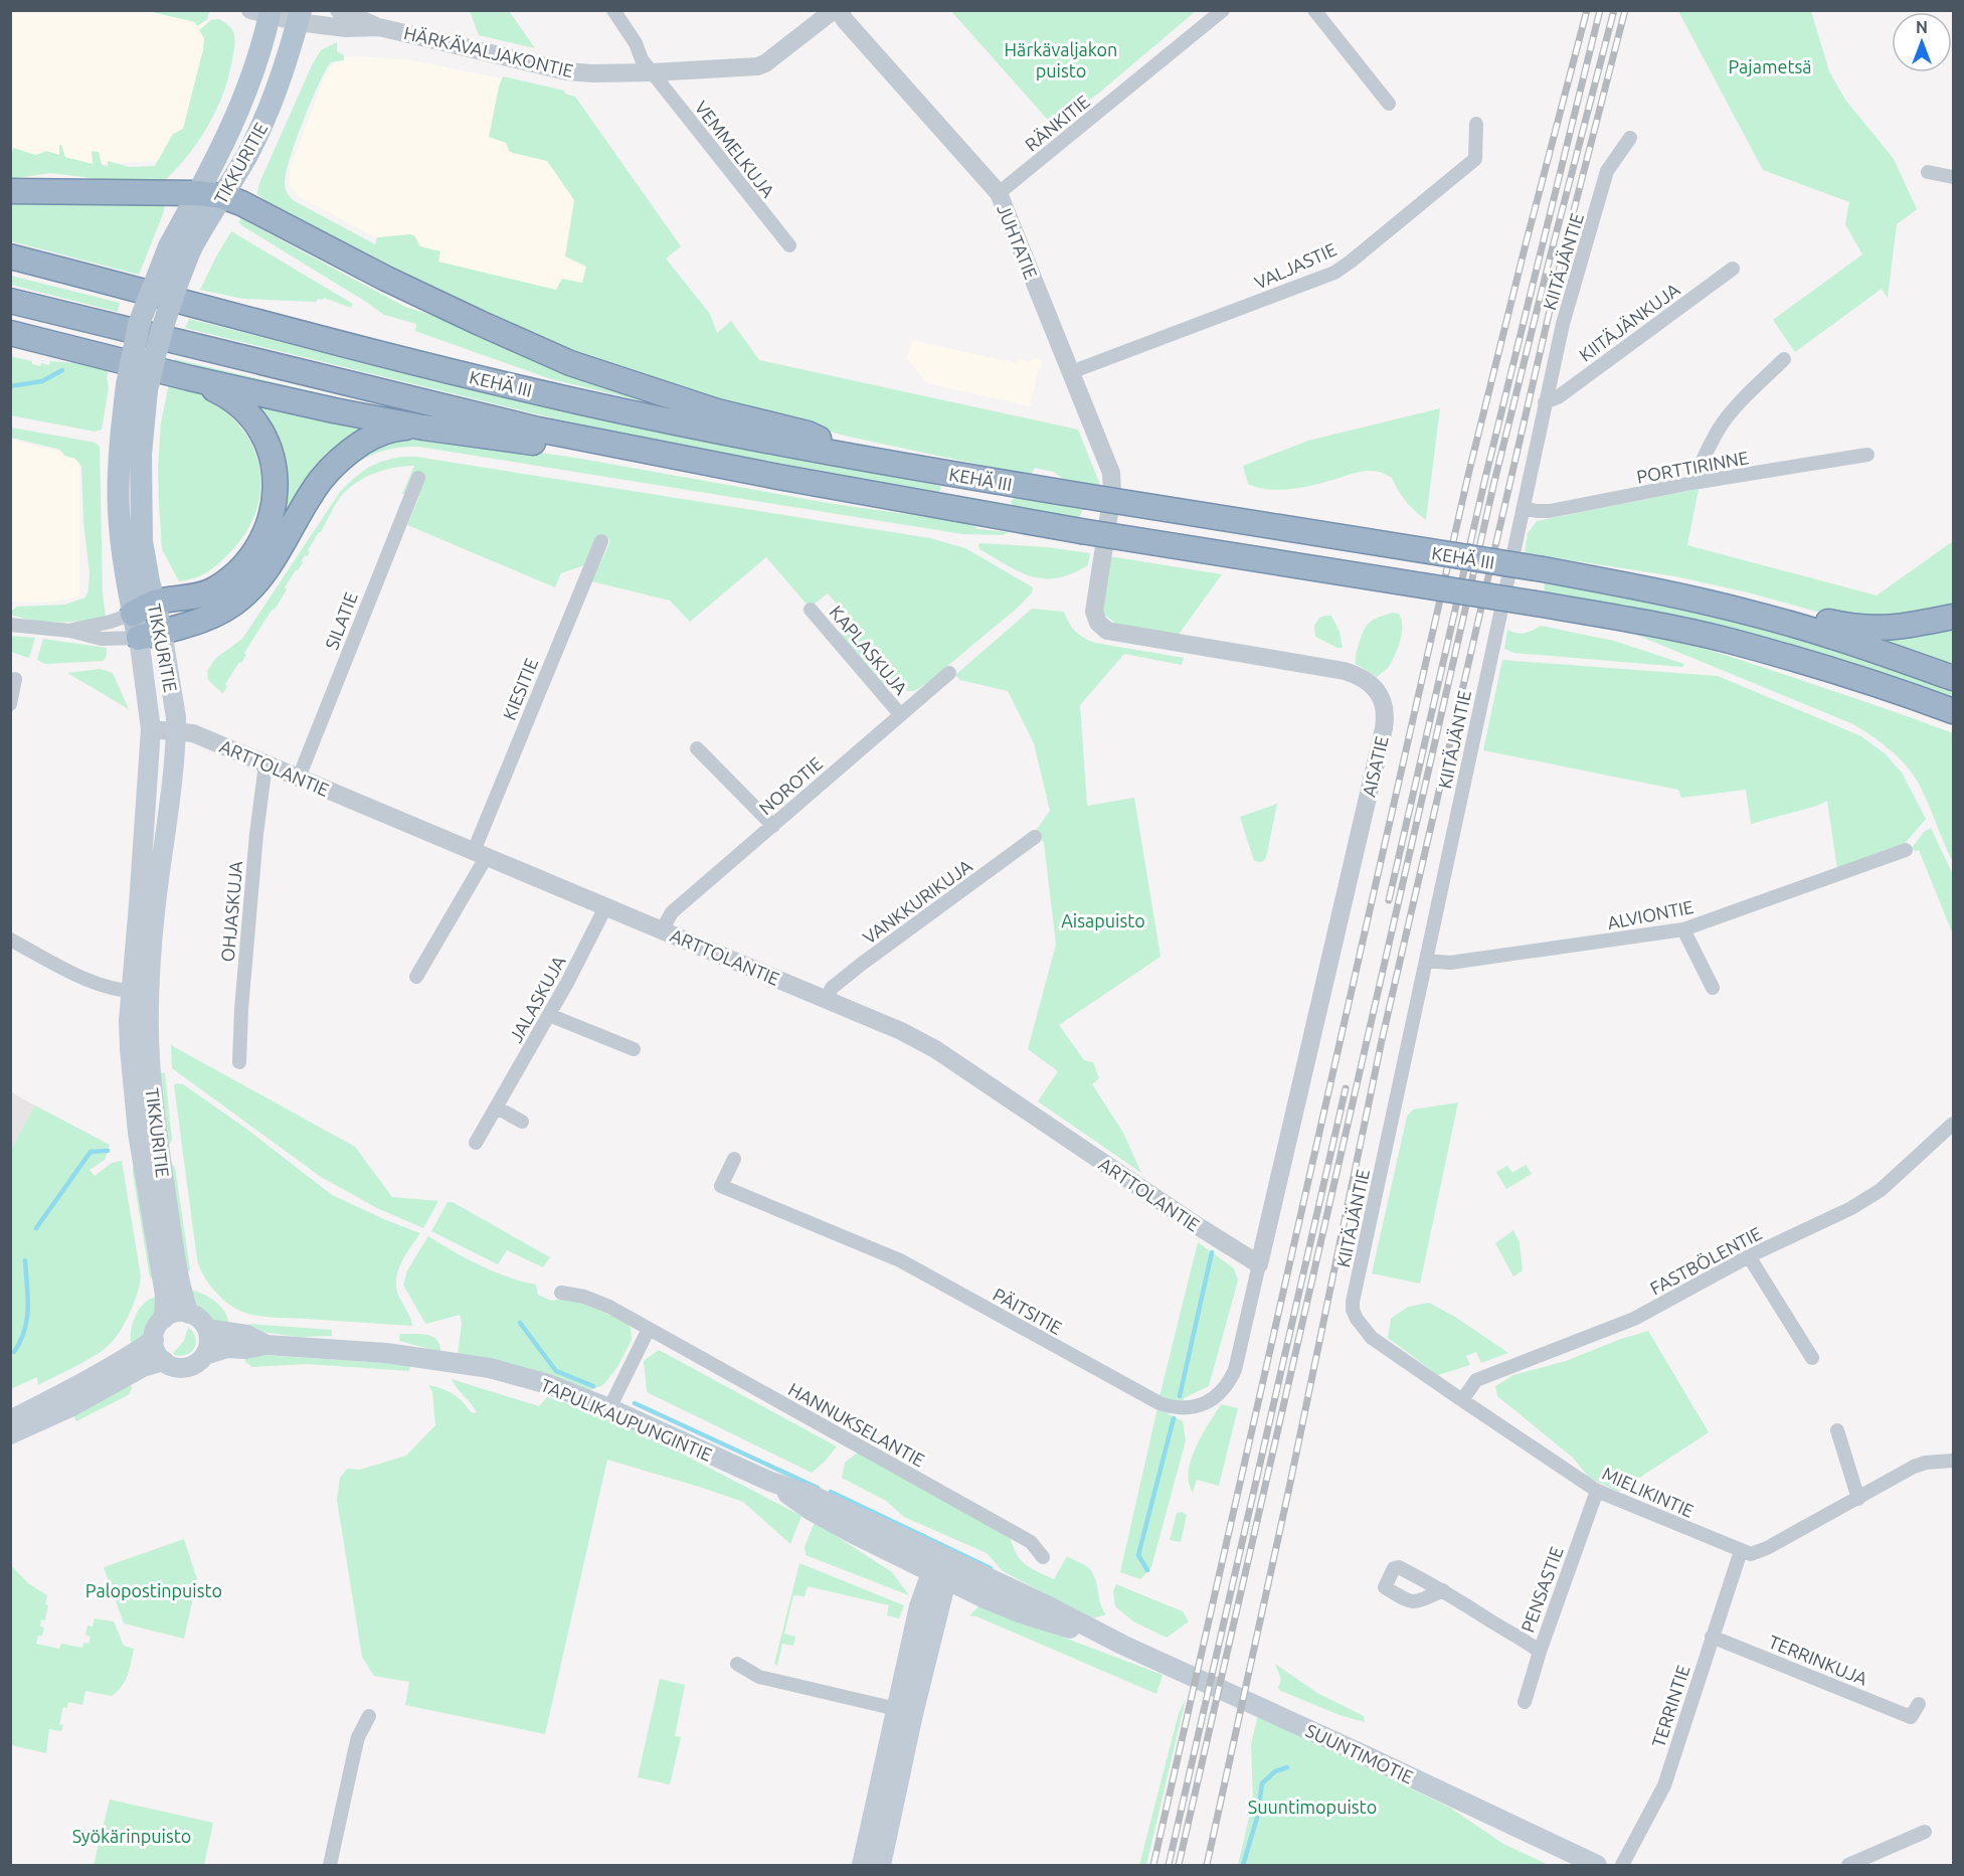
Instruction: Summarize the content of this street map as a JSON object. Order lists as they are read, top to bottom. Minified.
{"streets":{"highway":["KEHÄ III"],"main road":["TIKKURITIE","TAPULIKAUPUNGINTIE","SUUNTIMOTIE"],"street":["HÄRKÄVALJAKONTIE","RÄNKITIE","VEMMELKUJA","JUHTATIE","KIITÄJÄNTIE","VALJASTIE","KIITÄJÄNKUJA","PORTTIRINNE","SILATIE","KAPLASKUJA","KIESITIE","AISATIE","ARTTOLANTIE","NOROTIE","VANKKURIKUJA","OHJASKUJA","ALVIONTIE","JALASKUJA","FASTBÖLENTIE","PÄITSITIE","HANNUKSELANTIE","MIELIKINTIE","PENSASTIE","TERRINKUJA","TERRINTIE"]},"crossings":[["HÄRKÄVALJAKONTIE","VEMMELKUJA"],["HÄRKÄVALJAKONTIE","TIKKURITIE"],["HÄRKÄVALJAKONTIE","JUHTATIE"],["RÄNKITIE","JUHTATIE"],["TIKKURITIE","ARTTOLANTIE"],["TIKKURITIE","TAPULIKAUPUNGINTIE"],["JUHTATIE","VALJASTIE"],["JUHTATIE","AISATIE"],["KIITÄJÄNTIE","KIITÄJÄNKUJA"],["KIITÄJÄNTIE","PORTTIRINNE"],["KIITÄJÄNTIE","ALVIONTIE"],["KIITÄJÄNTIE","MIELIKINTIE"],["SILATIE","ARTTOLANTIE"],["KAPLASKUJA","NOROTIE"],["KIESITIE","ARTTOLANTIE"],["AISATIE","ARTTOLANTIE"],["AISATIE","PÄITSITIE"],["ARTTOLANTIE","NOROTIE"],["ARTTOLANTIE","VANKKURIKUJA"],["ARTTOLANTIE","OHJASKUJA"],["ARTTOLANTIE","JALASKUJA"],["ARTTOLANTIE","PÄITSITIE"],["FASTBÖLENTIE","MIELIKINTIE"],["TAPULIKAUPUNGINTIE","SUUNTIMOTIE"],["MIELIKINTIE","PENSASTIE"],["MIELIKINTIE","TERRINTIE"],["TERRINKUJA","TERRINTIE"]],"parks":["Härkävaljakon puisto","Pajametsä","Aisapuisto","Palopostinpuisto","Suuntimopuisto","Syökärinpuisto"],"north":"top"}
